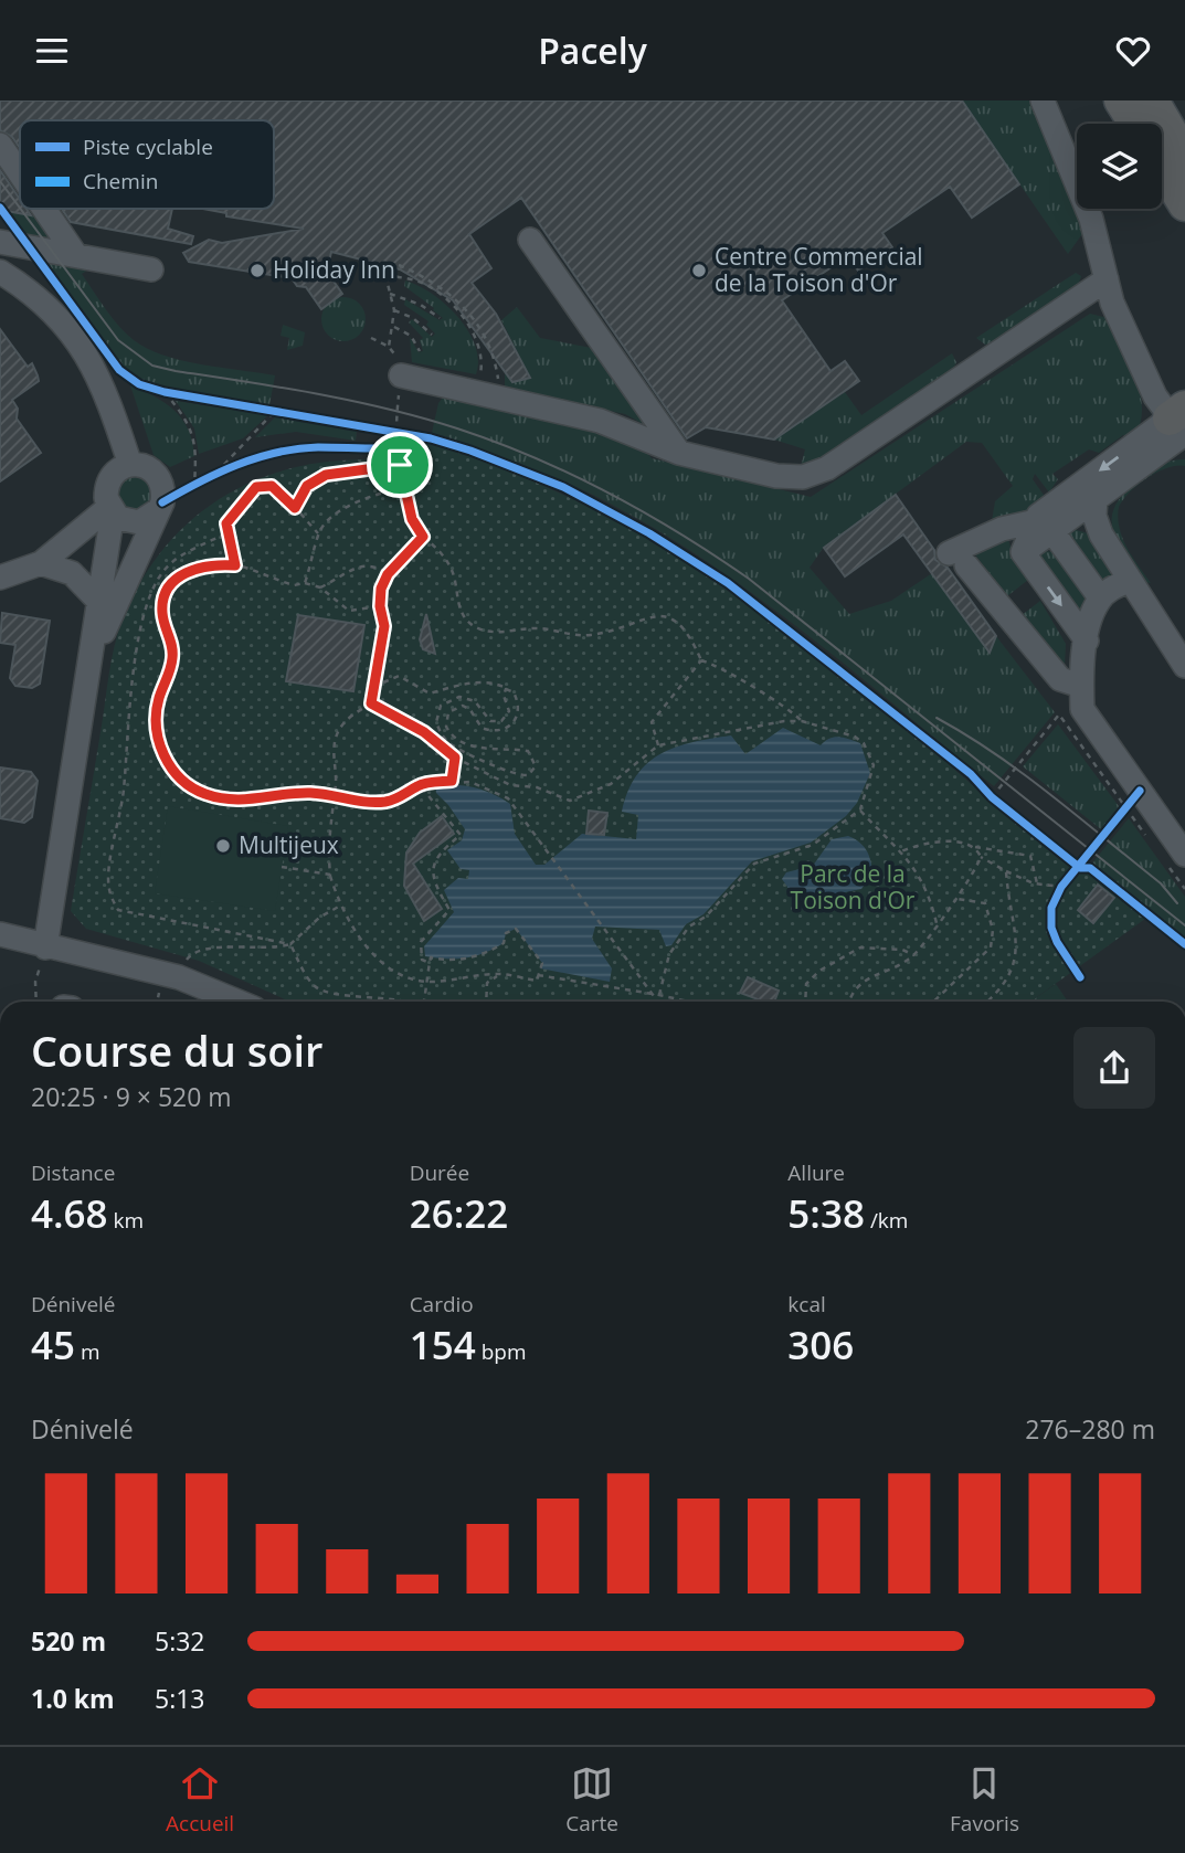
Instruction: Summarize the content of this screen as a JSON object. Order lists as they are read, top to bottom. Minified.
{"parks":["Parc de la Toison d'Or"],"places":["Holiday Inn","Centre Commercial de la Toison d'Or","Multijeux"],"legend":["Piste cyclable","Chemin"],"page":{"header":"Pacely","heading":["Course du soir","20:25 · 9 × 520 m"],"stats":[["Distance","4.68 km"],["Durée","26:22"],["Allure","5:38 /km"],["Dénivelé","45 m"],["Cardio","154 bpm"],["kcal","306"]],"chart":["Dénivelé","276–280 m"],"list":[{"name":"520 m","note":"5:32"},{"name":"1.0 km","note":"5:13"}],"tabs":["Accueil","Carte","Favoris"]}}
